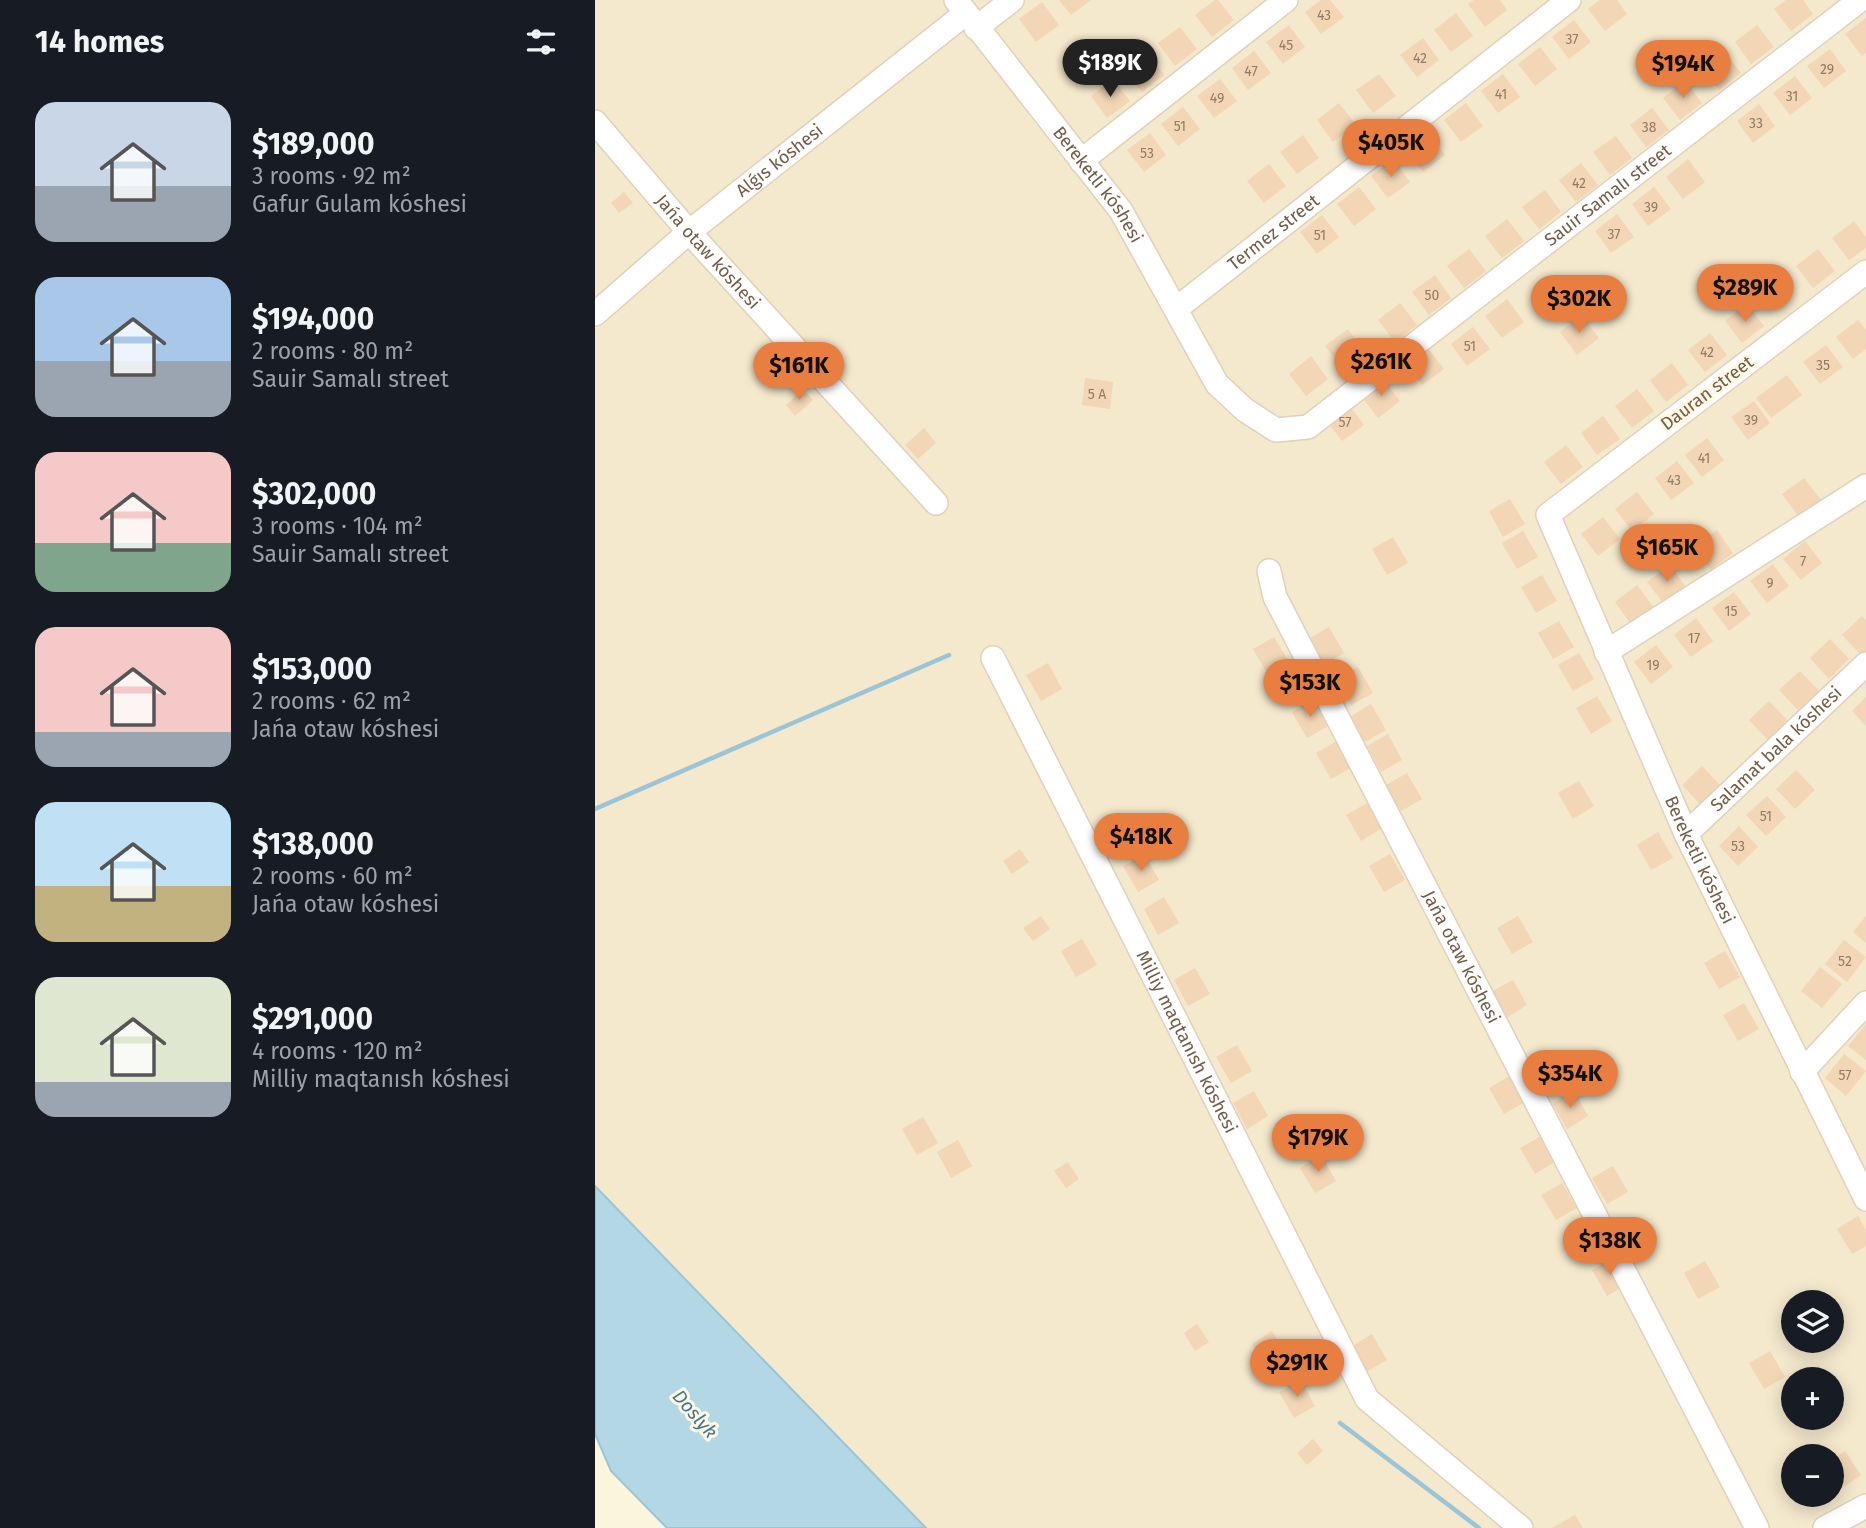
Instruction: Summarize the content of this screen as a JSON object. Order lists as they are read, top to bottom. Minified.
{"streets":{"street":["Alǵıs kóshesi","Bereketli kóshesi","Sauir Samalı street","Termez street","Jańa otaw kóshesi","Dauran street","Salamat bala kóshesi","Milliy maqtanısh kóshesi"]},"crossings":[["Alǵıs kóshesi","Bereketli kóshesi"],["Alǵıs kóshesi","Jańa otaw kóshesi"],["Bereketli kóshesi","Sauir Samalı street"],["Bereketli kóshesi","Termez street"],["Bereketli kóshesi","Dauran street"],["Bereketli kóshesi","Salamat bala kóshesi"]],"water":["Doslyk"],"house_numbers":["43","37","45","42","29","47","41","31","49","33","51","38","53","42","39","37","51","50","51","42","35","5 А","39","57","41","43","7","9","15","17","19","51","53","52","57"],"page":{"heading":"14 homes","price":["$189K","$194K","$405K","$289K","$302K","$261K","$161K","$165K","$153K","$418K","$354K","$179K","$138K","$291K"],"list":[{"name":"$189,000","note":"3 rooms · 92 m² · Gafur Gulam kóshesi"},{"name":"$194,000","note":"2 rooms · 80 m² · Sauir Samalı street"},{"name":"$302,000","note":"3 rooms · 104 m² · Sauir Samalı street"},{"name":"$153,000","note":"2 rooms · 62 m² · Jańa otaw kóshesi"},{"name":"$138,000","note":"2 rooms · 60 m² · Jańa otaw kóshesi"},{"name":"$291,000","note":"4 rooms · 120 m² · Milliy maqtanısh kóshesi"}],"map_buttons":["+","−"]}}
